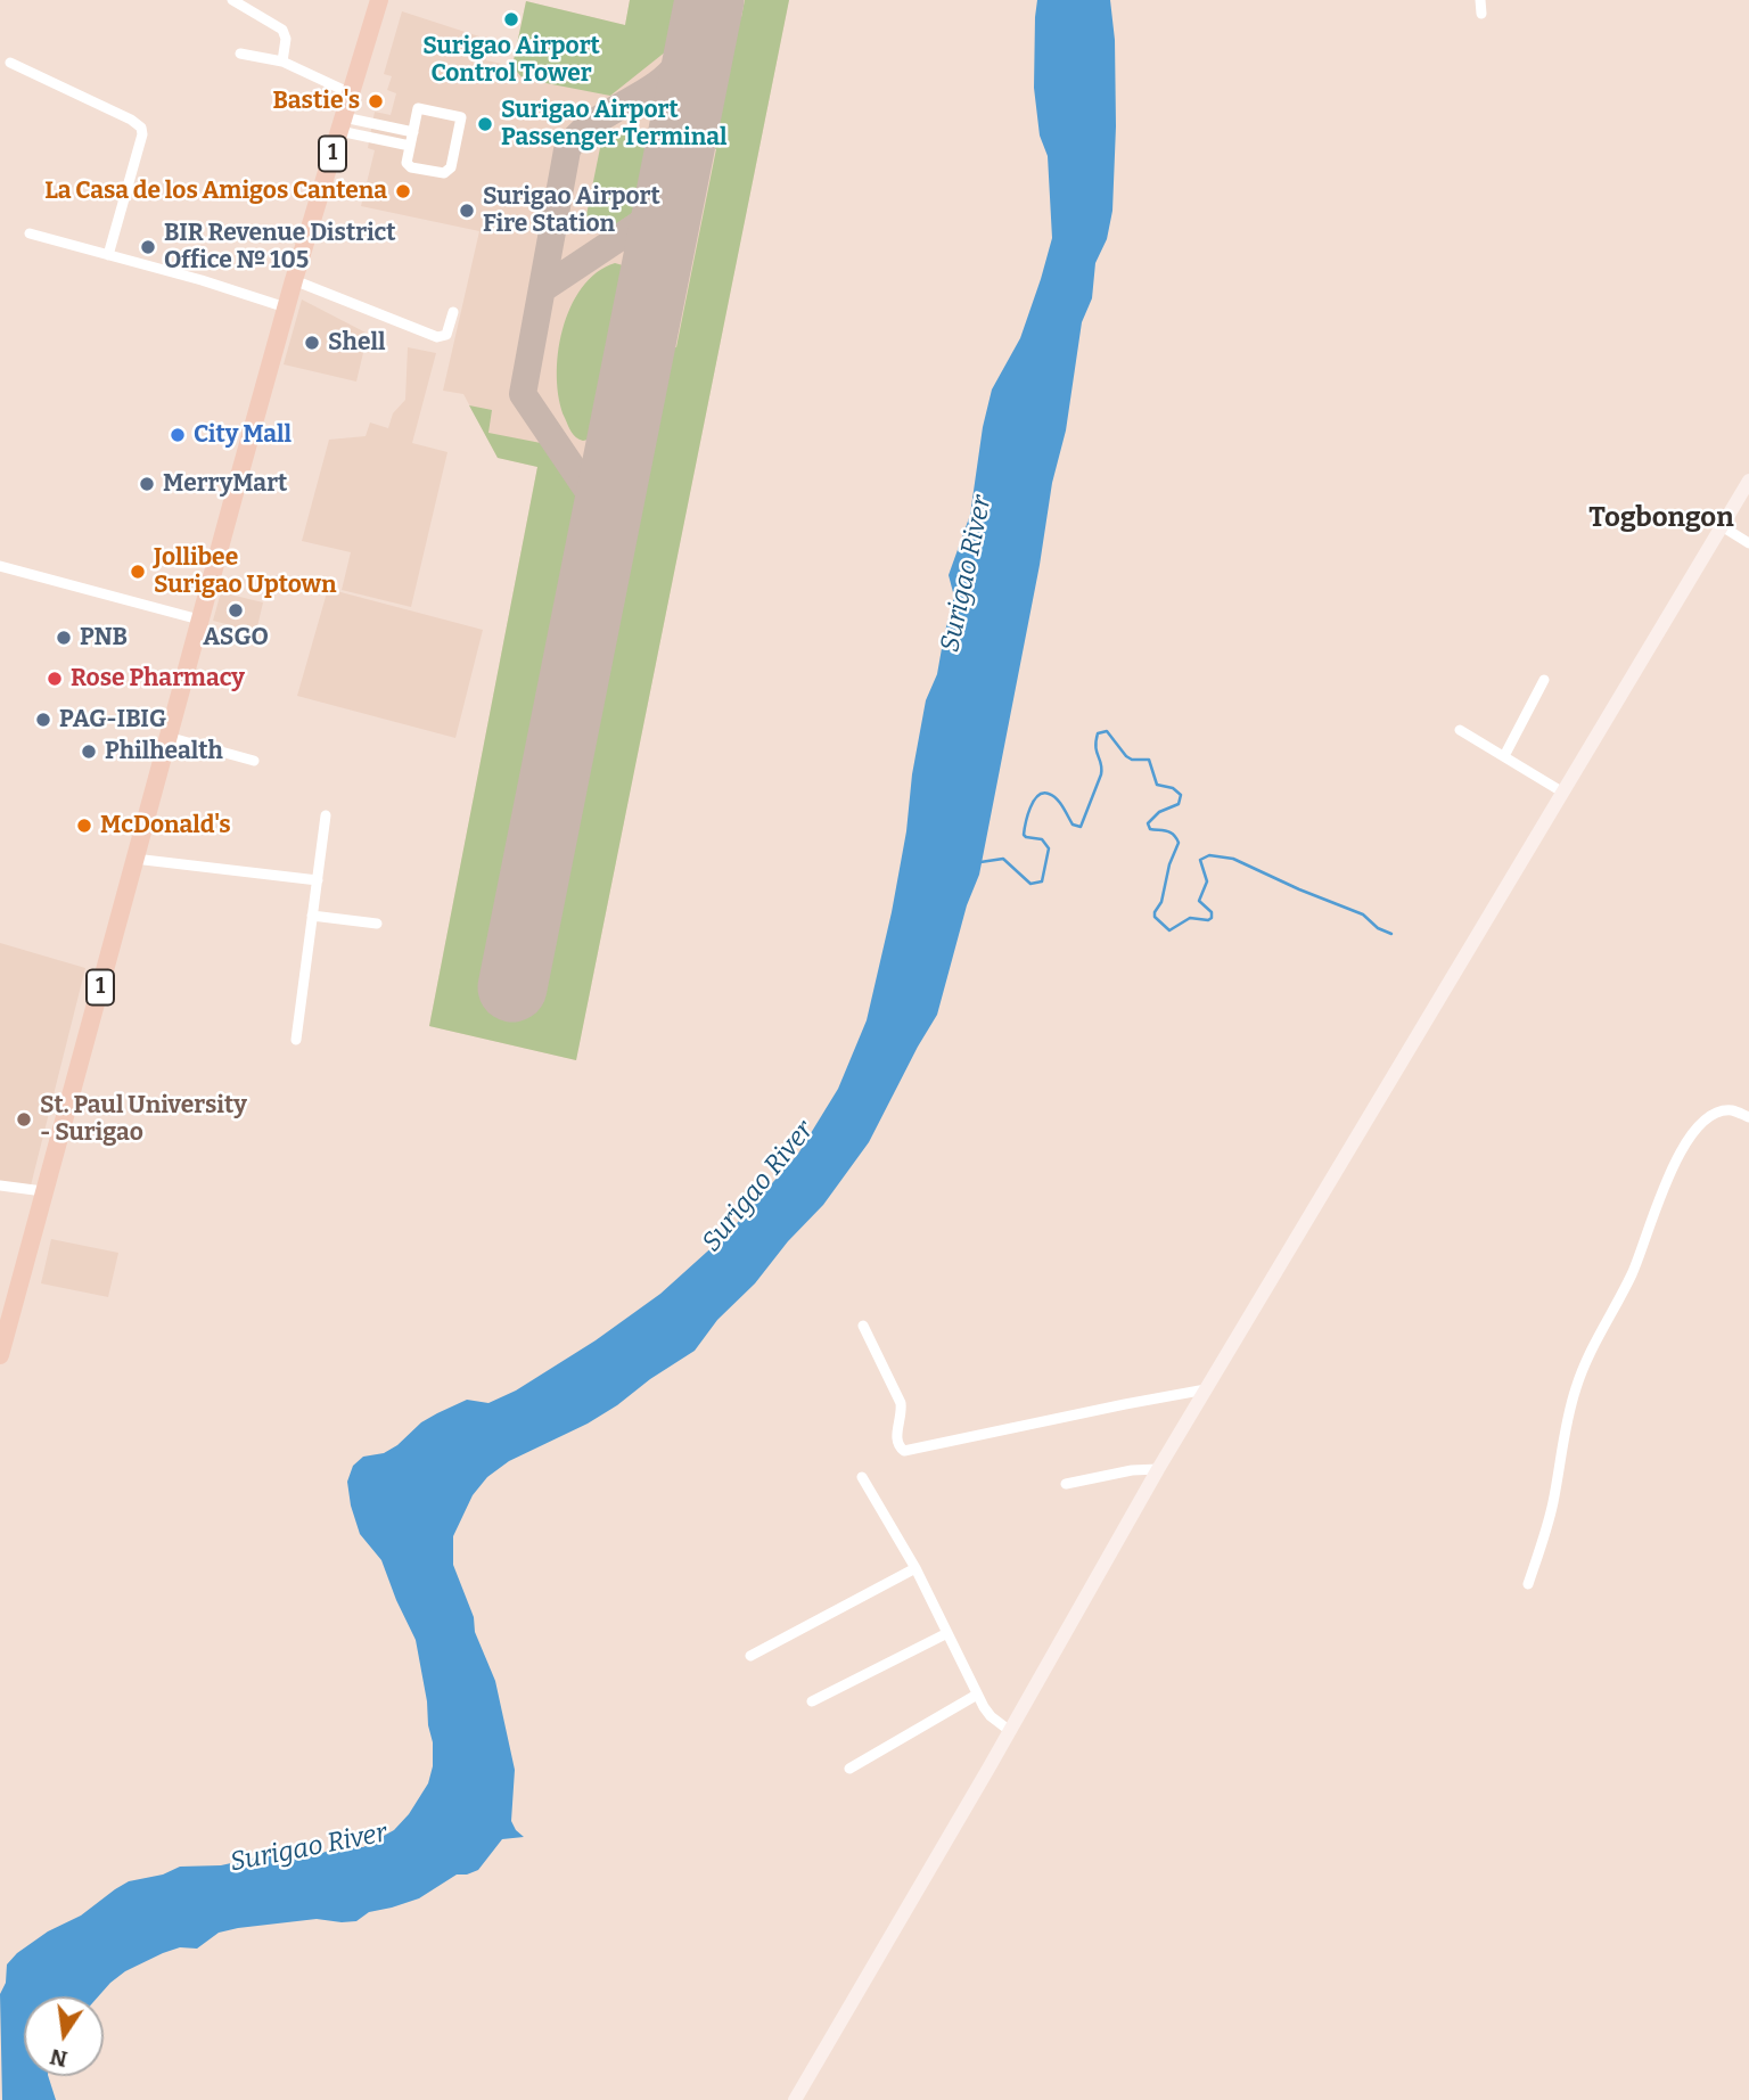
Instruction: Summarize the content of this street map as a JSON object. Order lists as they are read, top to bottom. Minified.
{"streets":{"highway":["1"]},"districts":["Togbongon"],"water":["Surigao River"],"places":["Surigao Airport Control Tower","Bastie's","Surigao Airport Passenger Terminal","La Casa de los Amigos Cantena","Surigao Airport Fire Station","BIR Revenue District Office № 105","Shell","City Mall","MerryMart","Jollibee Surigao Uptown","ASGO","PNB","Rose Pharmacy","PAG-IBIG","Philhealth","McDonald's","St. Paul University - Surigao"],"north":"bottom"}
